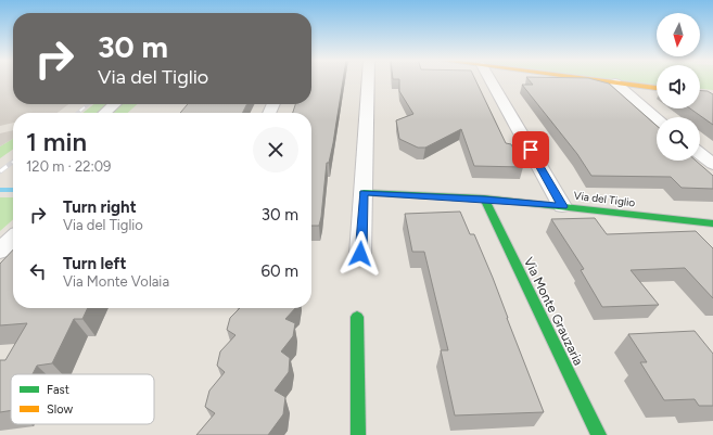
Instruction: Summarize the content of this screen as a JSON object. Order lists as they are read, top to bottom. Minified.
{"streets":{"street":["Via del Tiglio","Via Monte Grauzaria"]},"crossings":[["Via del Tiglio","Via Monte Grauzaria"]],"legend":["Fast","Slow"],"north":"bottom","page":{"turn":["30 m","Via del Tiglio"],"heading":["1 min","120 m · 22:09"],"list":[{"name":"Turn right","note":"Via del Tiglio","value":"30 m"},{"name":"Turn left","note":"Via Monte Volaia","value":"60 m"}]}}
